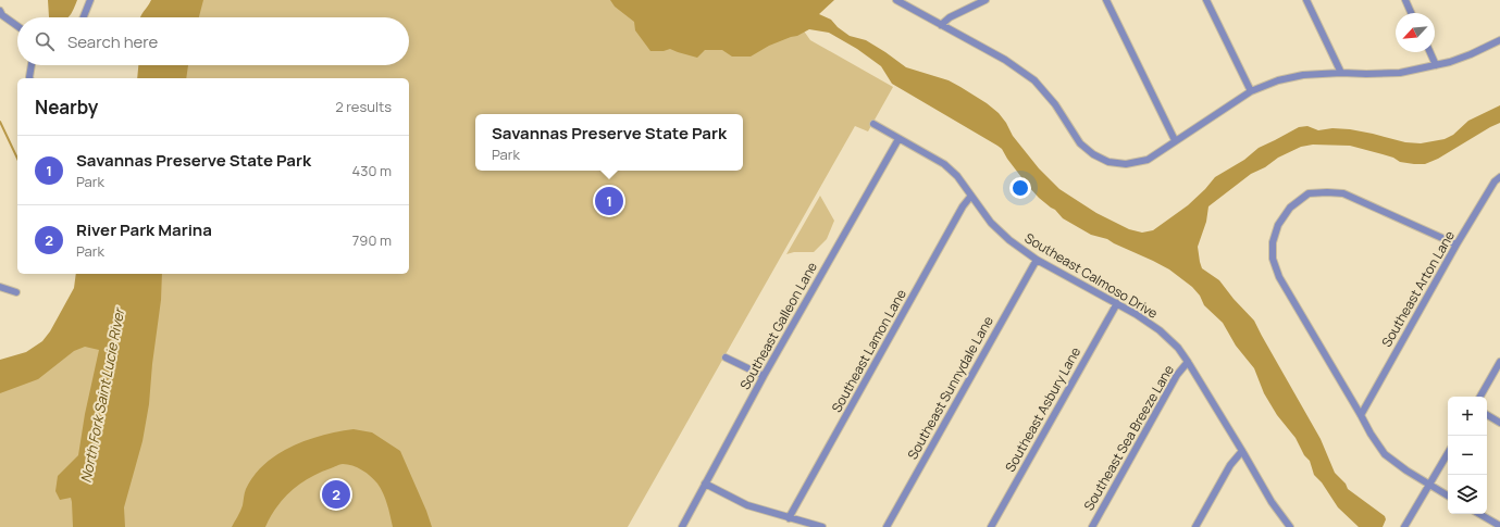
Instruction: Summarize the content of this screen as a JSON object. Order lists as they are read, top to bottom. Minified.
{"streets":{"street":["Southeast Calmoso Drive","Southeast Arton Lane","Southeast Galleon Lane","Southeast Lamon Lane","Southeast Sunnydale Lane","Southeast Asbury Lane","Southeast Sea Breeze Lane"]},"crossings":[["Southeast Calmoso Drive","Southeast Galleon Lane"],["Southeast Calmoso Drive","Southeast Lamon Lane"],["Southeast Calmoso Drive","Southeast Sunnydale Lane"],["Southeast Calmoso Drive","Southeast Asbury Lane"],["Southeast Calmoso Drive","Southeast Sea Breeze Lane"]],"water":["North Fork Saint Lucie River"],"north":"bottom left","page":{"search":"Search here","heading":["Nearby","2 results"],"popup":["Savannas Preserve State Park","Park"],"list":[{"mark":"1","name":"Savannas Preserve State Park","note":"Park","value":"430 m"},{"mark":"2","name":"River Park Marina","note":"Park","value":"790 m"}],"pins":["1","2"],"map_buttons":["+","−"]}}
